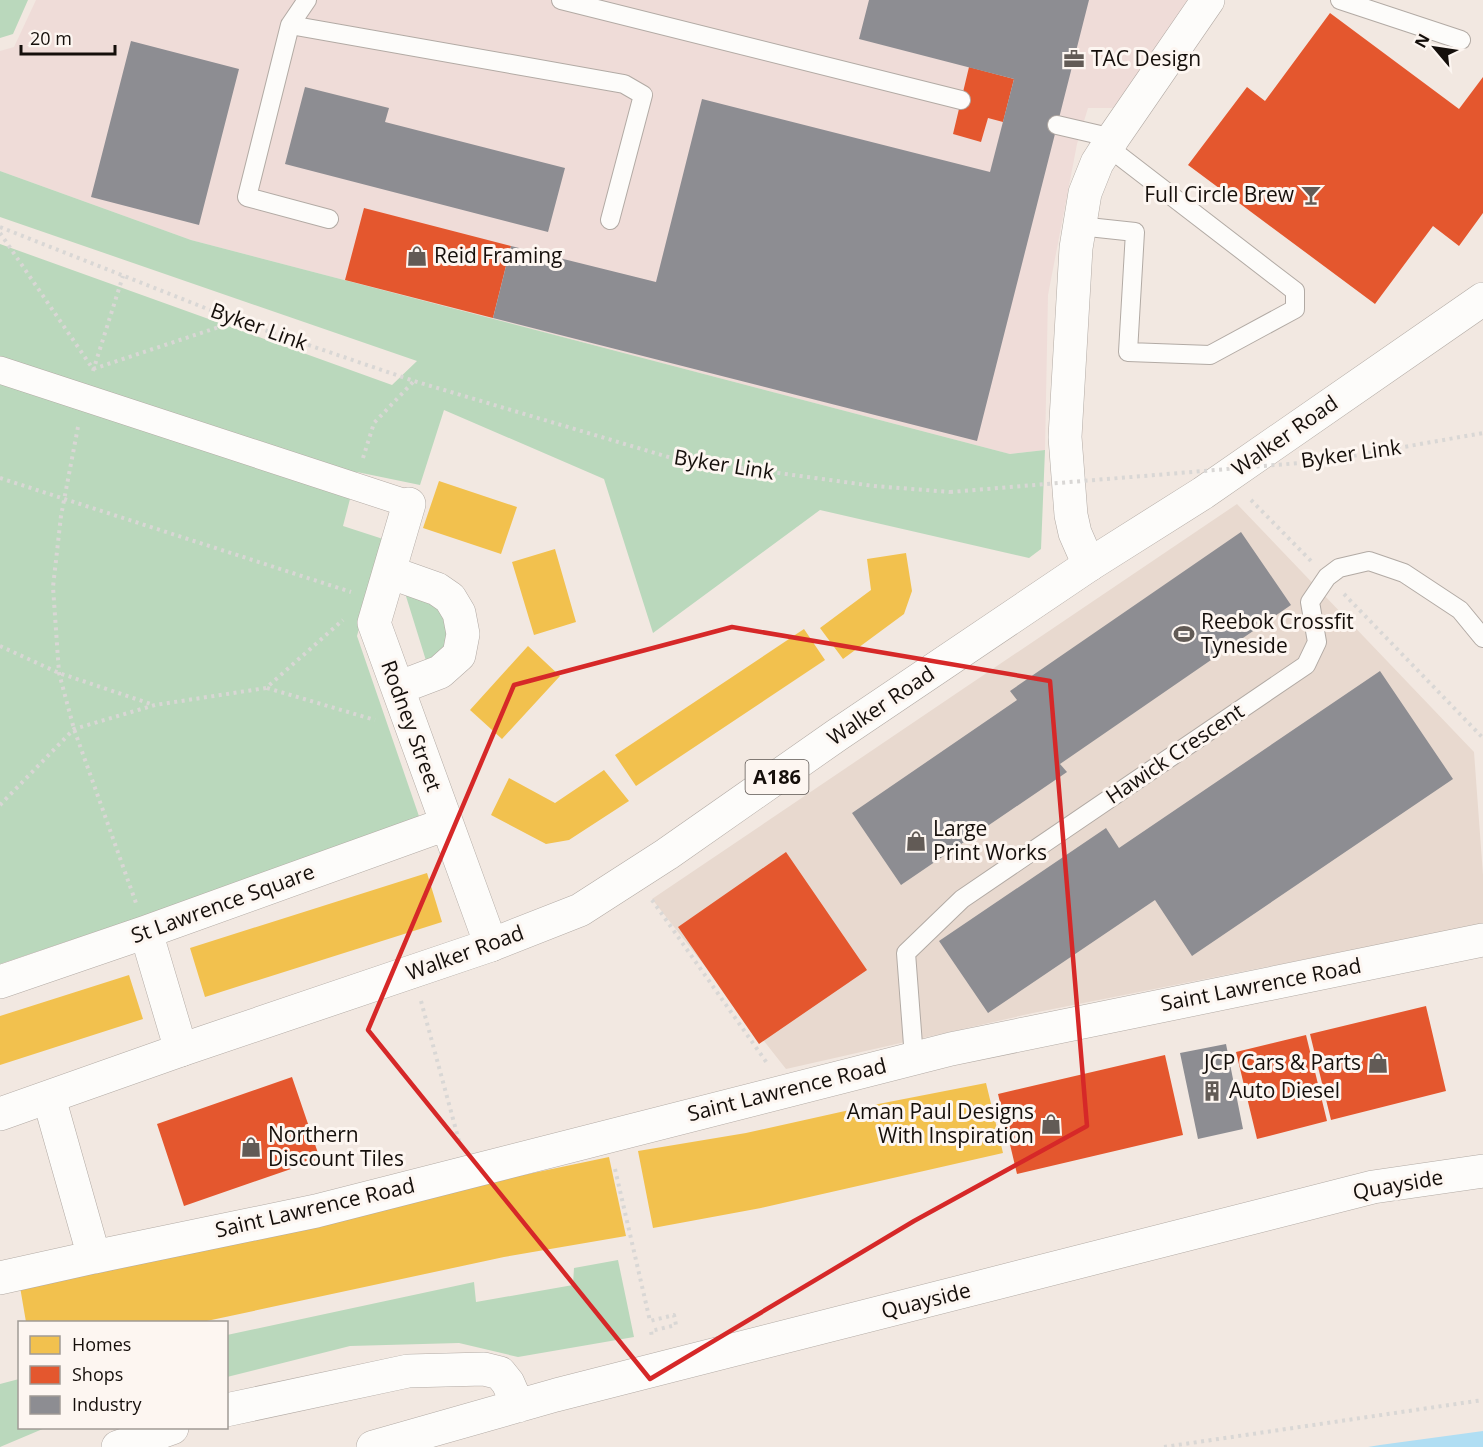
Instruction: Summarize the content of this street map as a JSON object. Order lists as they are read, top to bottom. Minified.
{"streets":{"street":["Walker Road","Rodney Street","A186","St Lawrence Square","Saint Lawrence Road","Quayside"],"lane":["Hawick Crescent"],"path":["Byker Link"]},"crossings":[["Walker Road","Rodney Street"],["Rodney Street","St Lawrence Square"],["Hawick Crescent","Saint Lawrence Road"]],"places":{"office":["TAC Design"],"bar":["Full Circle Brew"],"shop":["Reid Framing","Large Print Works","JCP Cars & Parts","Aman Paul Designs With Inspiration","Northern Discount Tiles"],"sports":["Reebok Crossfit Tyneside"],"building":["Auto Diesel"]},"legend":["Homes","Shops","Industry"],"scale_bar":"20 m","north":"top left"}
